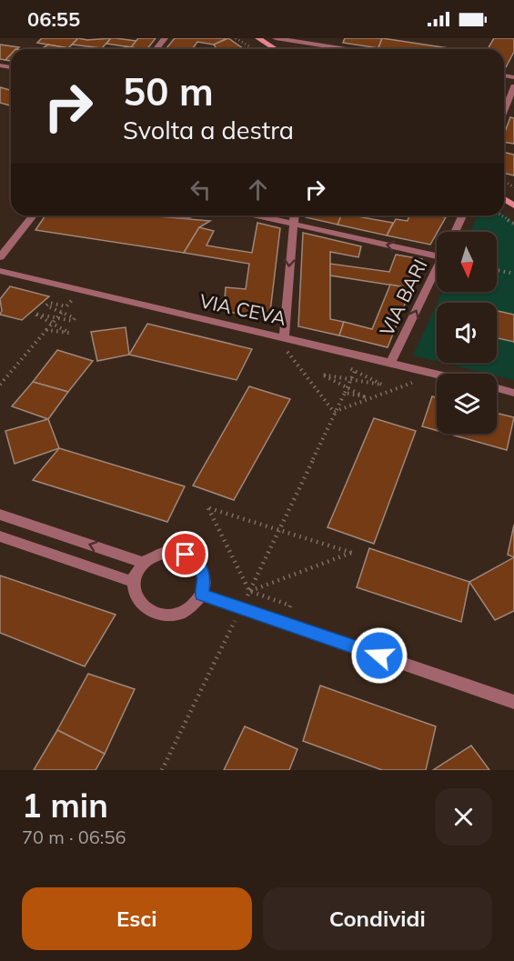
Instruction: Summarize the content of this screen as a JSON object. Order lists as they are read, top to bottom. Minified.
{"streets":{"street":["VIA BARI","VIA CEVA"]},"crossings":[["VIA BARI","VIA CEVA"]],"one_way":["VIA BARI"],"north":"bottom","page":{"status":"06:55","turn":["50 m","Svolta a destra"],"heading":["1 min","70 m · 06:56"],"buttons":["Esci","Condividi"]}}
